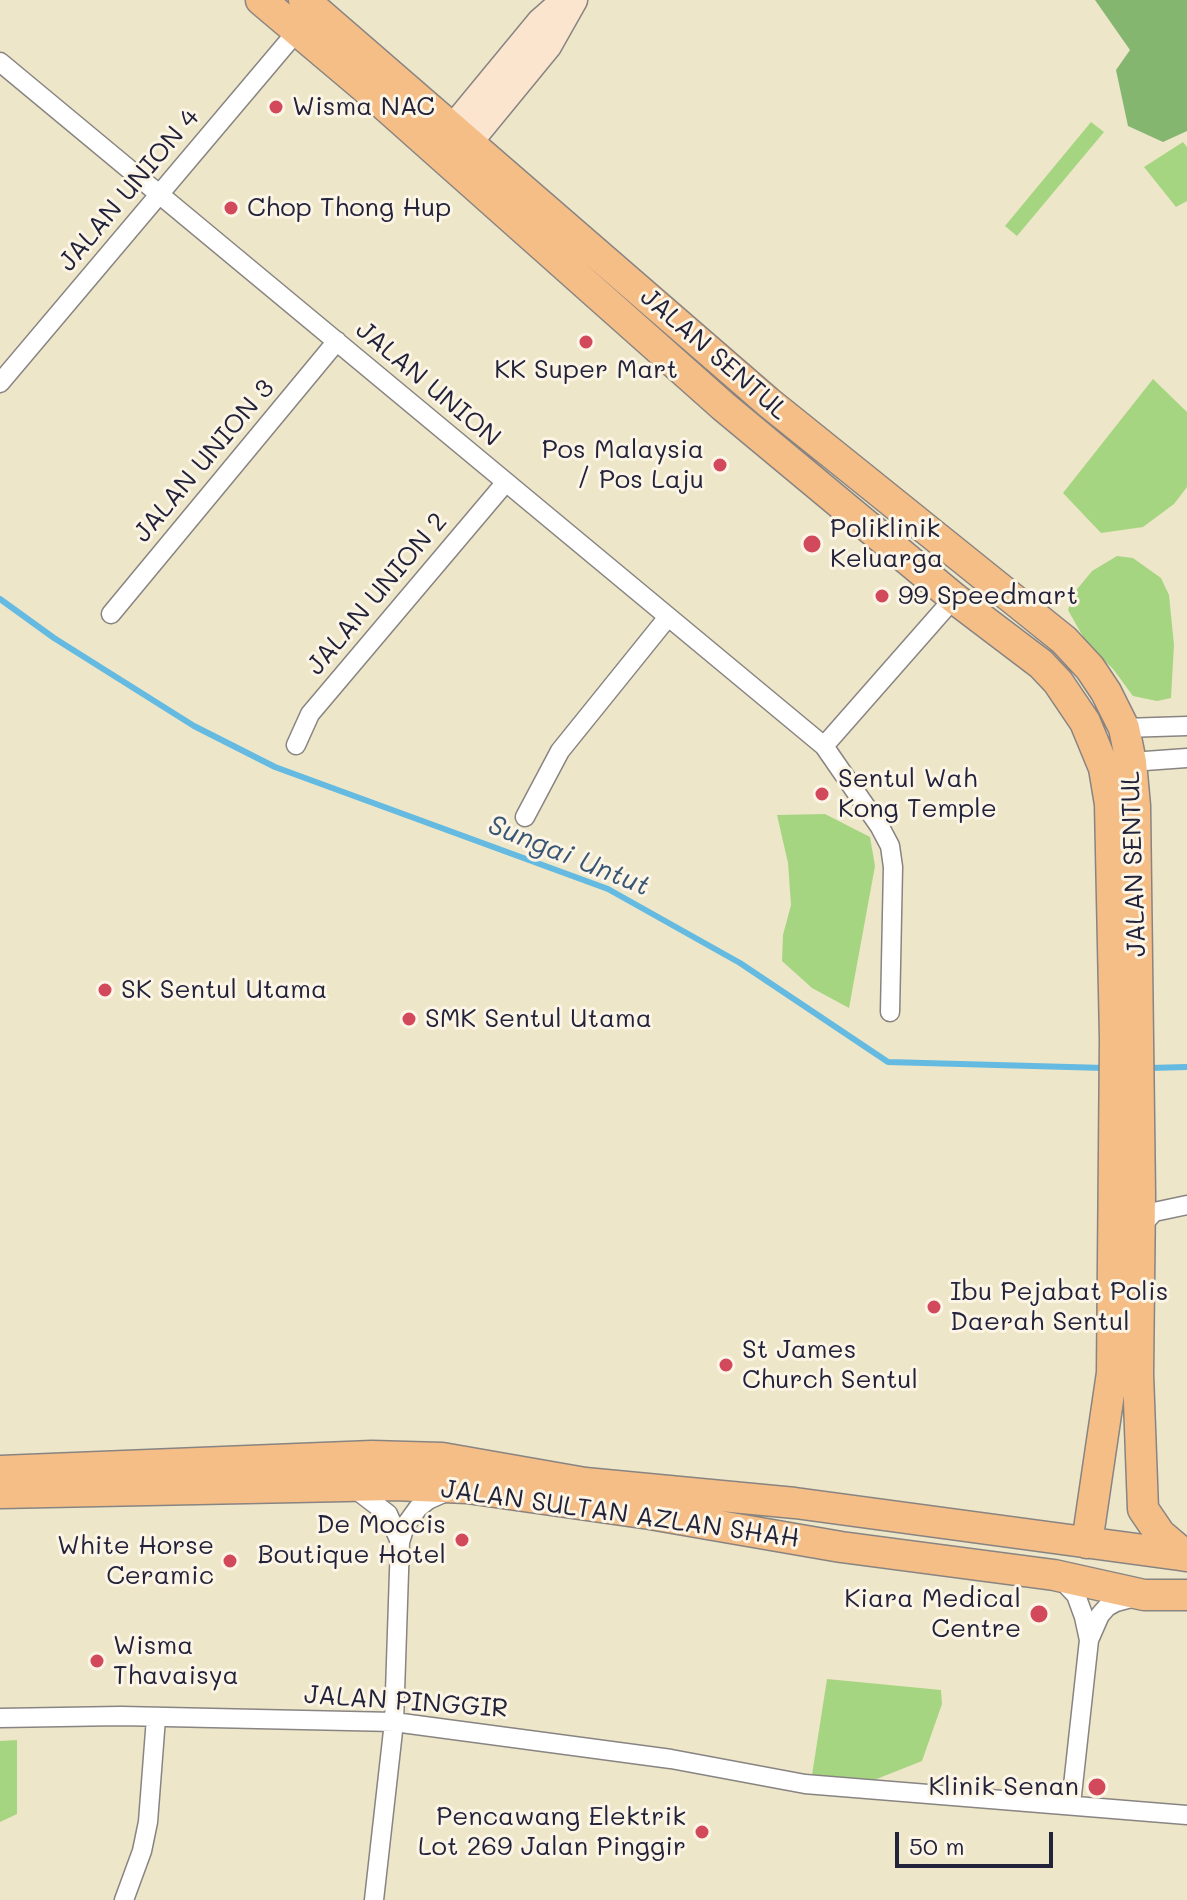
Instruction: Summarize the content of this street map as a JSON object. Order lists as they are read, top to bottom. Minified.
{"streets":{"main road":["JALAN SENTUL","JALAN SULTAN AZLAN SHAH"],"street":["JALAN UNION 4","JALAN UNION","JALAN UNION 3","JALAN UNION 2","JALAN PINGGIR"]},"crossings":[["JALAN UNION 4","JALAN SENTUL"],["JALAN UNION 4","JALAN UNION"],["JALAN SENTUL","JALAN SULTAN AZLAN SHAH"],["JALAN UNION","JALAN UNION 3"],["JALAN UNION","JALAN UNION 2"]],"water":["Sungai Untut"],"places":["Wisma NAC","Chop Thong Hup","KK Super Mart","Pos Malaysia / Pos Laju","Poliklinik Keluarga","99 Speedmart","Sentul Wah Kong Temple","SK Sentul Utama","SMK Sentul Utama","Ibu Pejabat Polis Daerah Sentul","St James Church Sentul","De Moccis Boutique Hotel","White Horse Ceramic","Kiara Medical Centre","Wisma Thavaisya","Klinik Senan","Pencawang Elektrik Lot 269 Jalan Pinggir"],"scale_bar":"50 m"}
